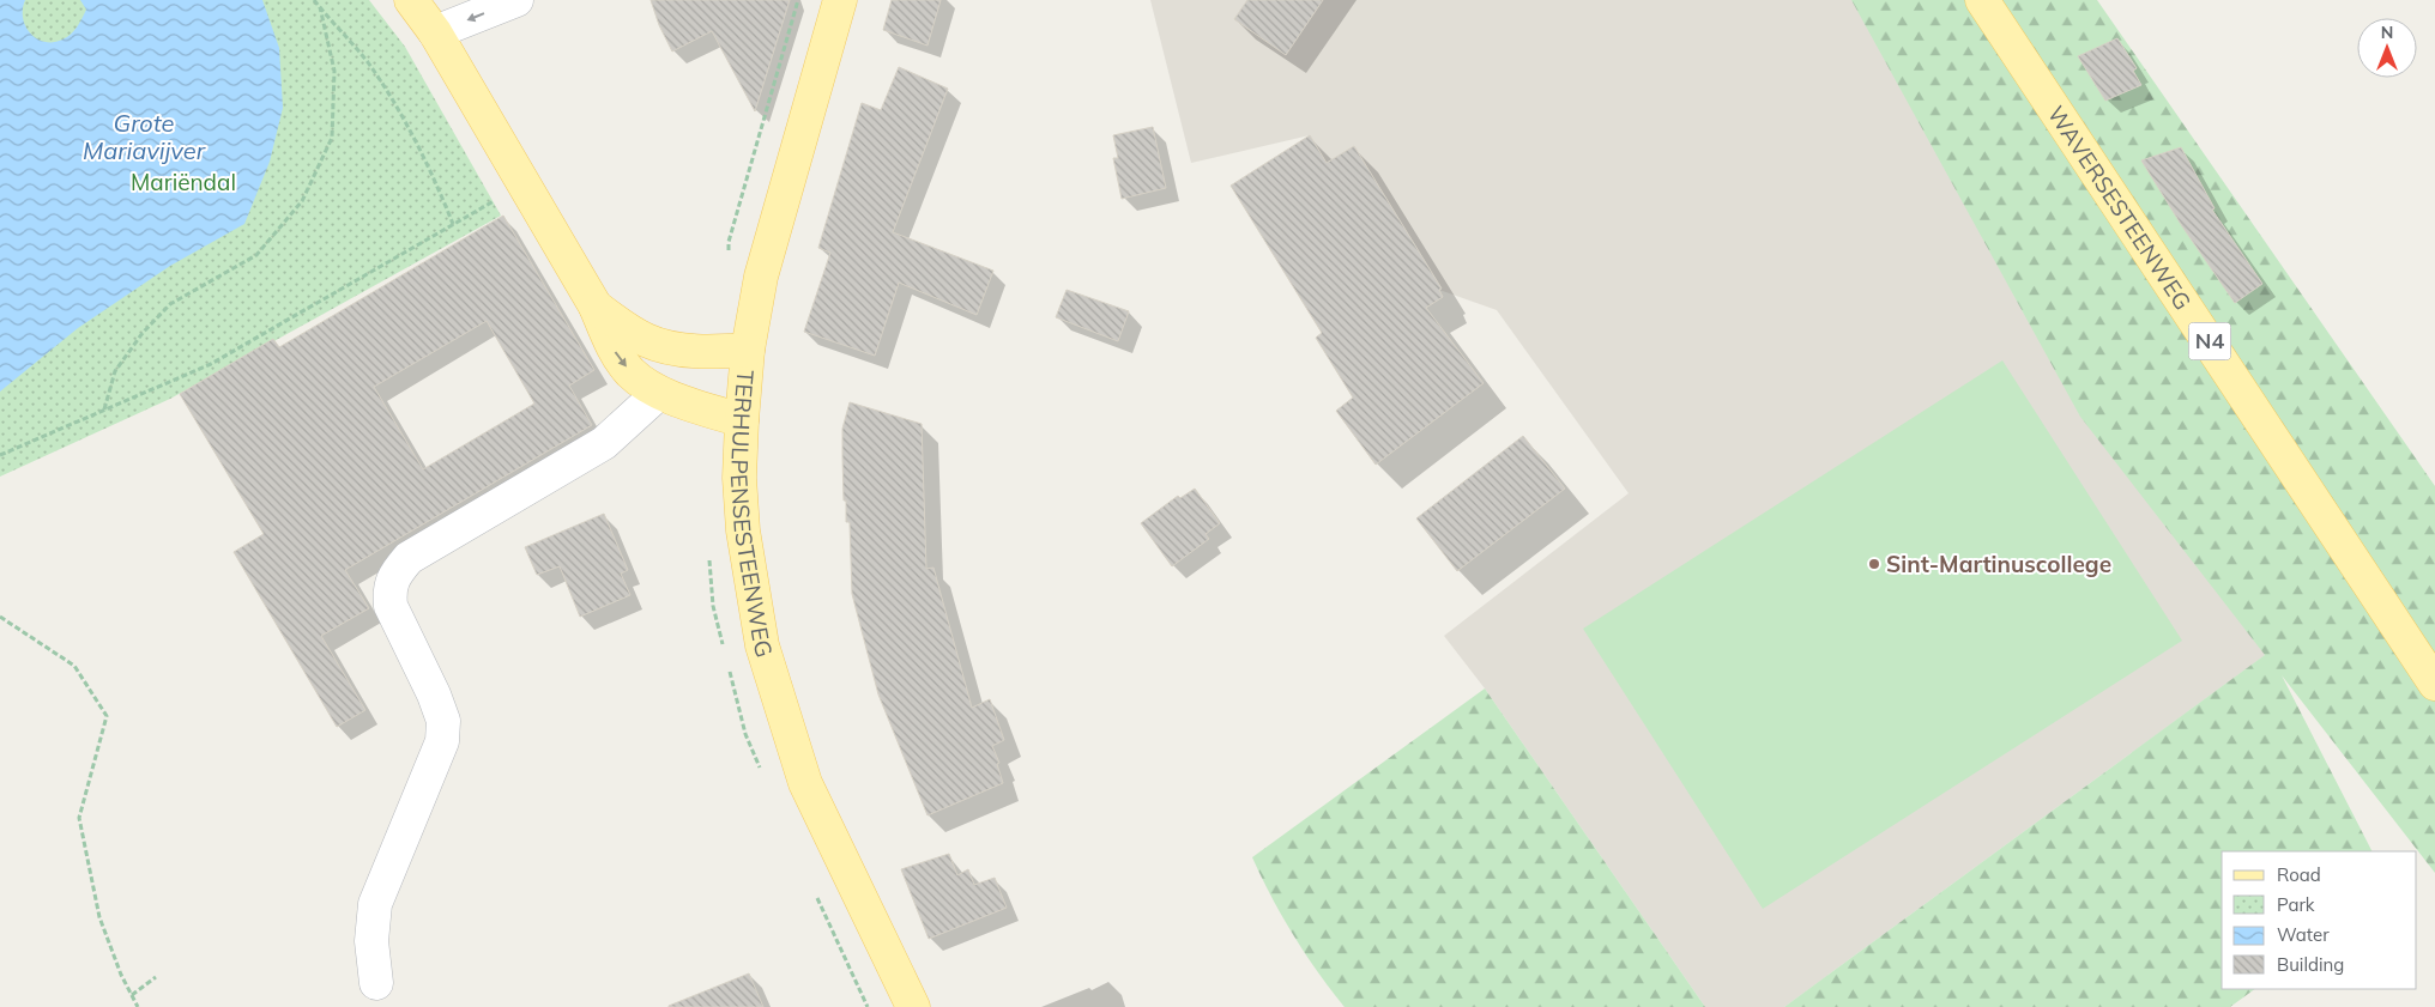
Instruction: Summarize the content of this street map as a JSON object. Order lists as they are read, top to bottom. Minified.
{"streets":{"main road":["WAVERSESTEENWEG","N4","TERHULPENSESTEENWEG"]},"water":["Grote Mariavijver"],"parks":["Mariëndal"],"places":["Sint-Martinuscollege"],"legend":["Road","Park","Water","Building"],"north":"top"}
